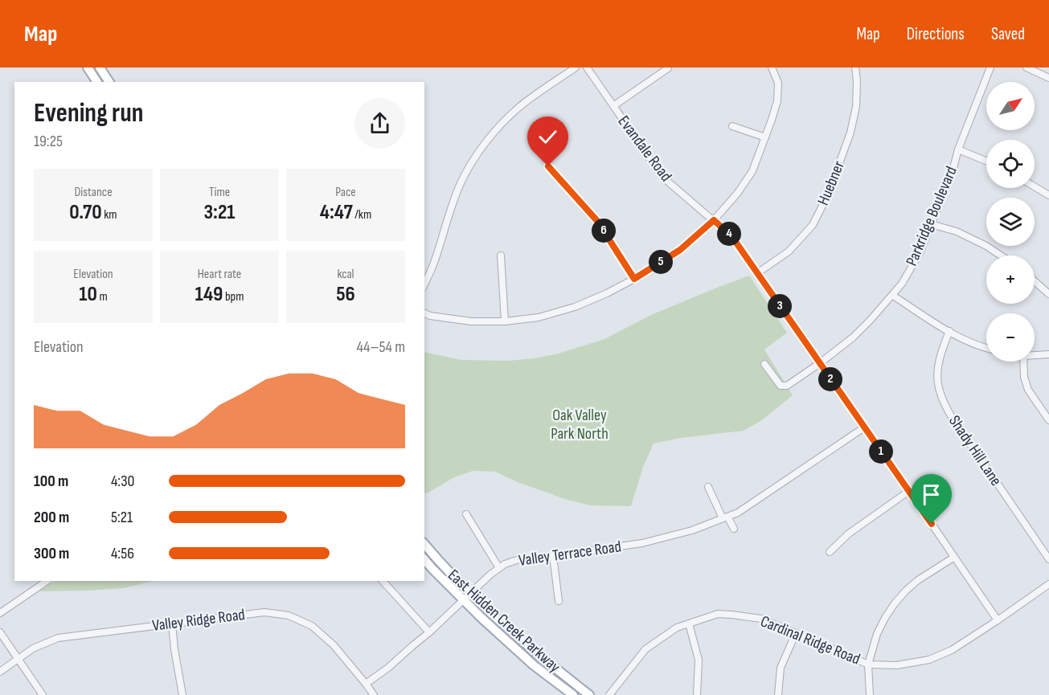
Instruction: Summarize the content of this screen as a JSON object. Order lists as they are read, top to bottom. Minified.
{"streets":{"main road":["East Hidden Creek Parkway"],"street":["Evandale Road","Huebner","Parkridge Boulevard","Shady Hill Lane","Valley Terrace Road","Valley Ridge Road","Cardinal Ridge Road"]},"crossings":[["Evandale Road","Huebner"],["Evandale Road","Parkridge Boulevard"],["Evandale Road","Valley Terrace Road"],["Evandale Road","Cardinal Ridge Road"],["Valley Terrace Road","Valley Ridge Road"],["Valley Terrace Road","East Hidden Creek Parkway"]],"parks":["Oak Valley Park North"],"north":"top right","page":{"header":"Map","nav":["Map","Directions","Saved"],"map_buttons":["+","−"],"heading":["Evening run","19:25"],"stats":[["Distance","0.70 km"],["Time","3:21"],["Pace","4:47 /km"],["Elevation","10 m"],["Heart rate","149 bpm"],["kcal","56"]],"pins":["6","4","5","3","2","1"],"chart":["Elevation","44–54 m"],"list":[{"name":"100 m","note":"4:30"},{"name":"200 m","note":"5:21"},{"name":"300 m","note":"4:56"}]}}
